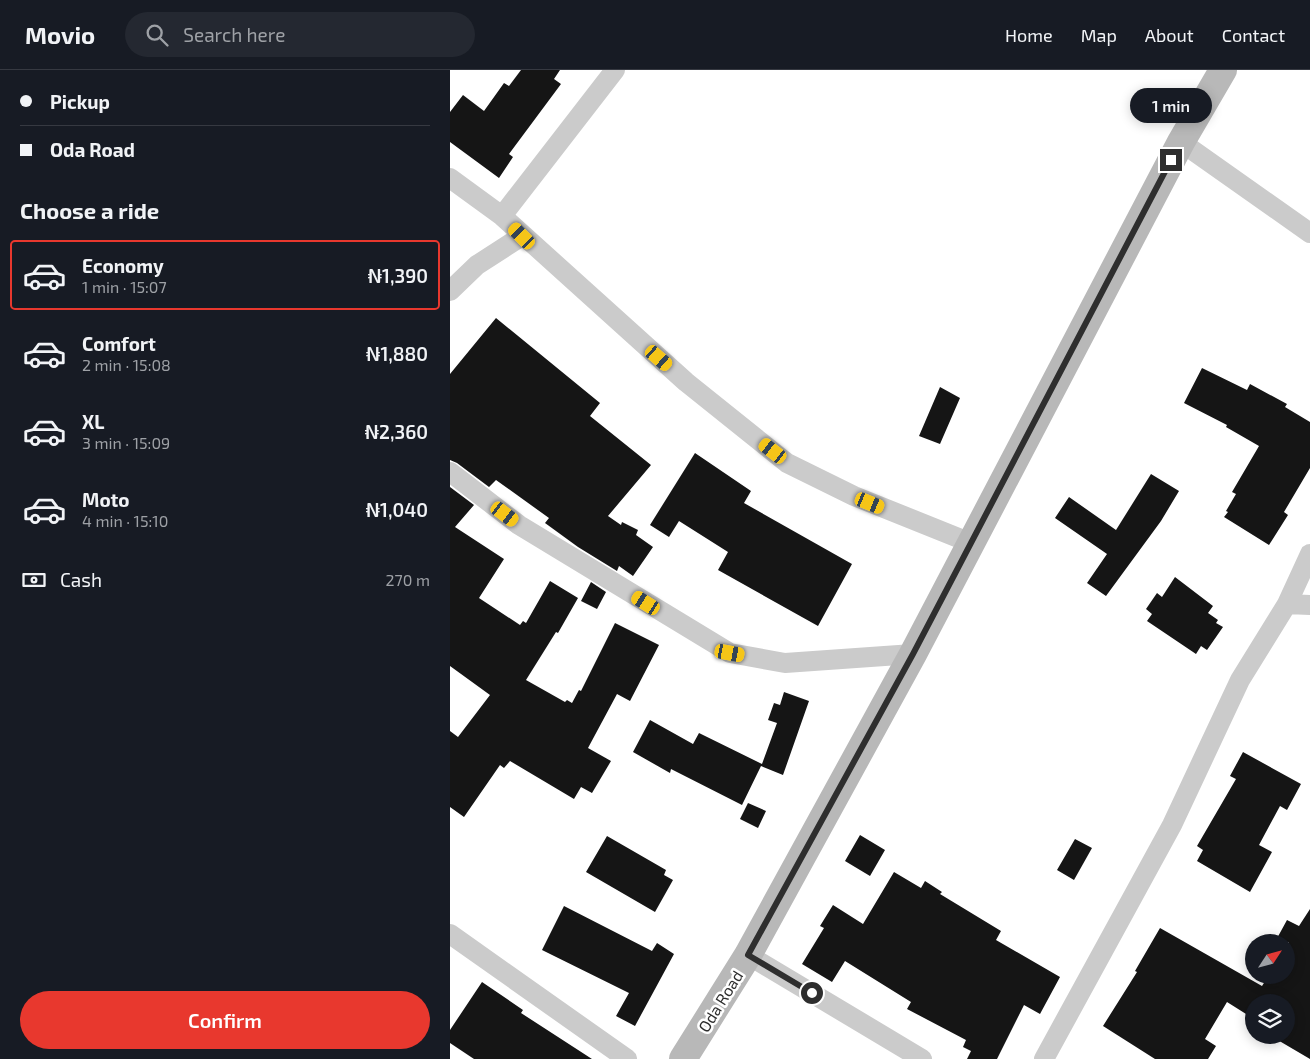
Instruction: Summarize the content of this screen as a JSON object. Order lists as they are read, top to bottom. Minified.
{"streets":{"street":["Oda Road"]},"north":"top right","page":{"header":"Movio","search":"Search here","nav":["Home","Map","About","Contact"],"banner":["Pickup","Oda Road"],"bubble":"1 min","heading":"Choose a ride","list":[{"name":"Economy","note":"1 min · 15:07","value":"₦1,390"},{"name":"Comfort","note":"2 min · 15:08","value":"₦1,880"},{"name":"XL","note":"3 min · 15:09","value":"₦2,360"},{"name":"Moto","note":"4 min · 15:10","value":"₦1,040"}],"pay":["Cash","270 m"],"buttons":"Confirm"}}
